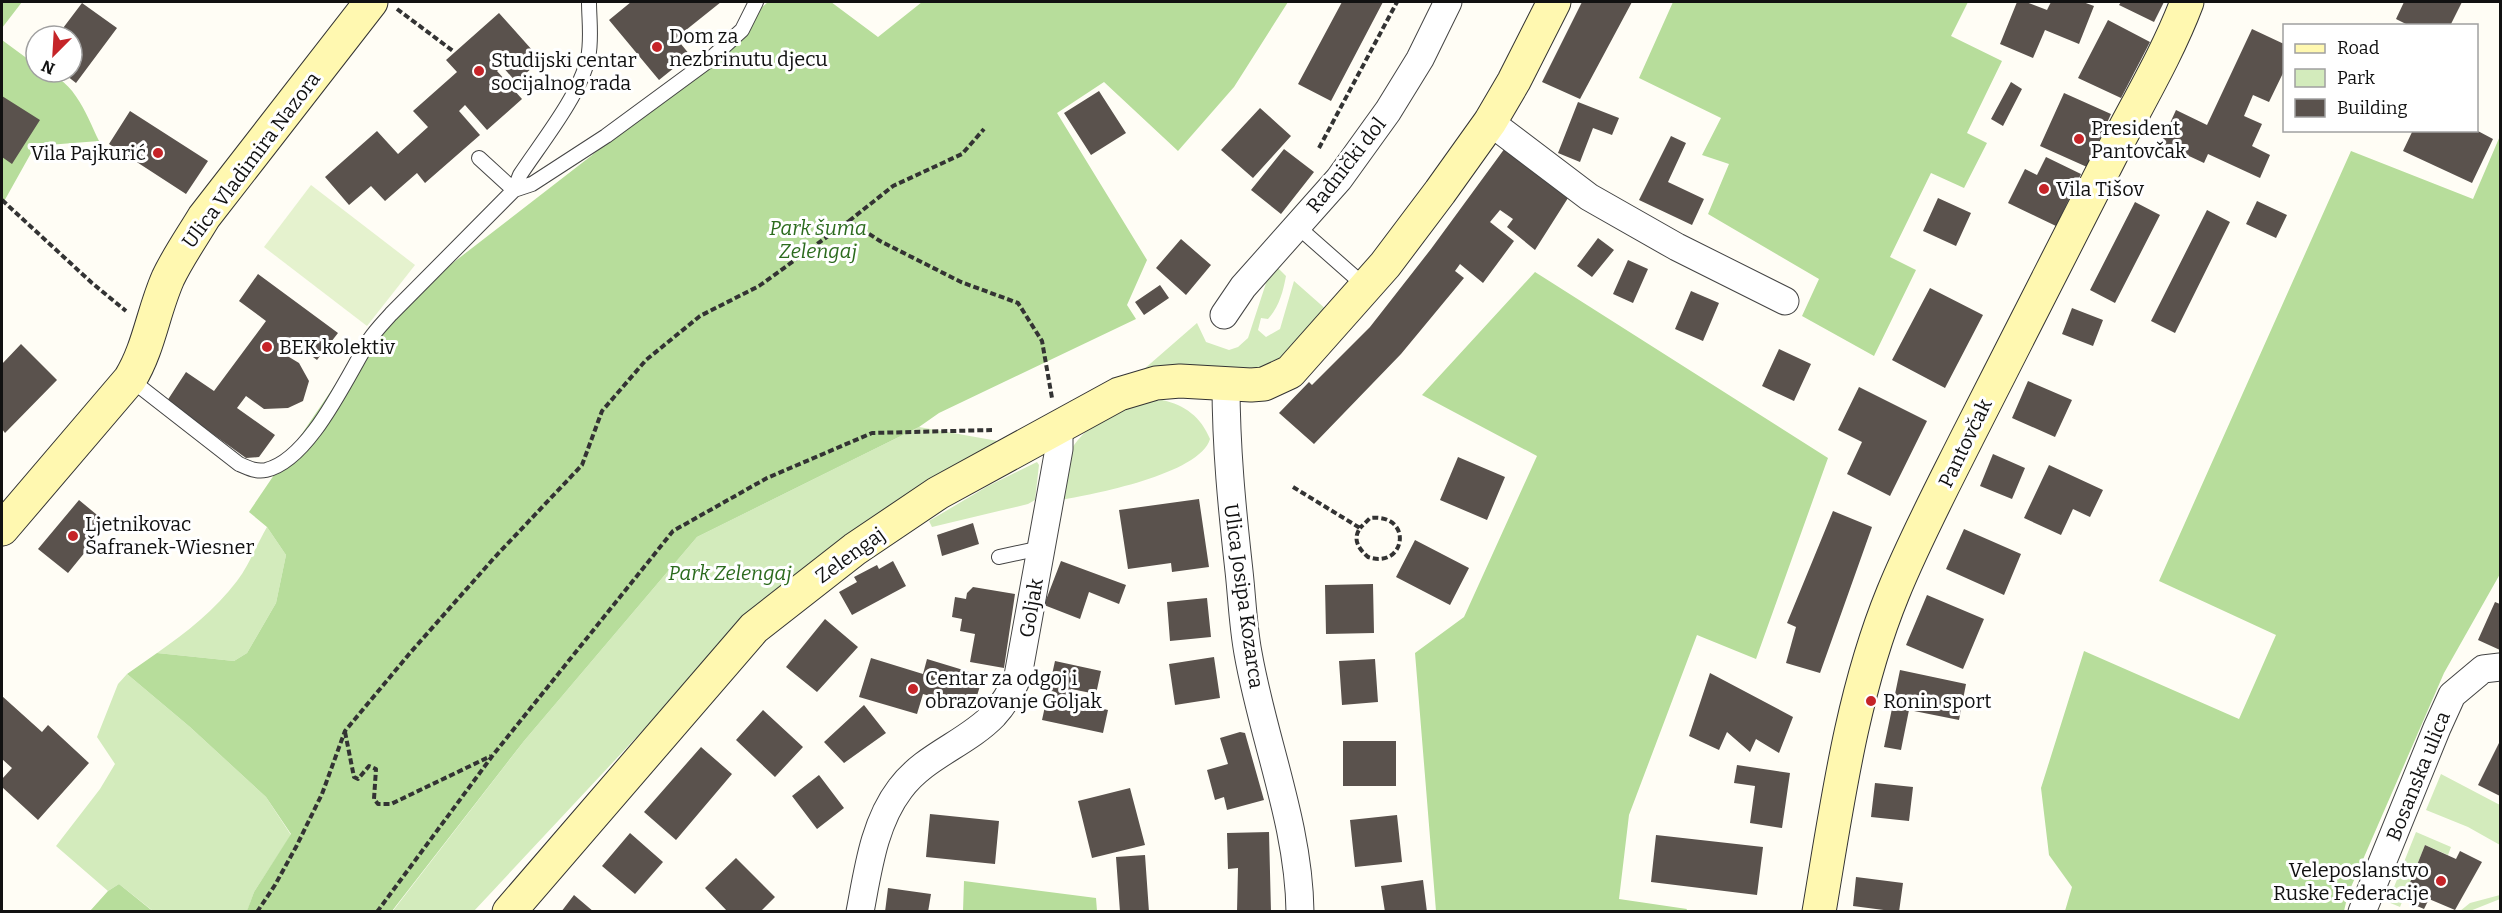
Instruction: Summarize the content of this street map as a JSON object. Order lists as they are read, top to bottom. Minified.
{"streets":{"street":["Ulica Vladimira Nazora","Radnički dol","Pantovčak","Zelengaj","Ulica Josipa Kozarca","Goljak","Bosanska ulica"]},"crossings":[["Zelengaj","Ulica Josipa Kozarca"],["Zelengaj","Goljak"]],"parks":["Park šuma Zelengaj","Park Zelengaj"],"places":["Dom za nezbrinutu djecu","Studijski centar socijalnog rada","President Pantovčak","Vila Pajkurić","Vila Tišov","BEK kolektiv","Ljetnikovac Šafranek-Wiesner","Centar za odgoj i obrazovanje Goljak","Ronin sport","Veleposlanstvo Ruske Federacije"],"legend":["Road","Park","Building"],"north":"bottom left"}
